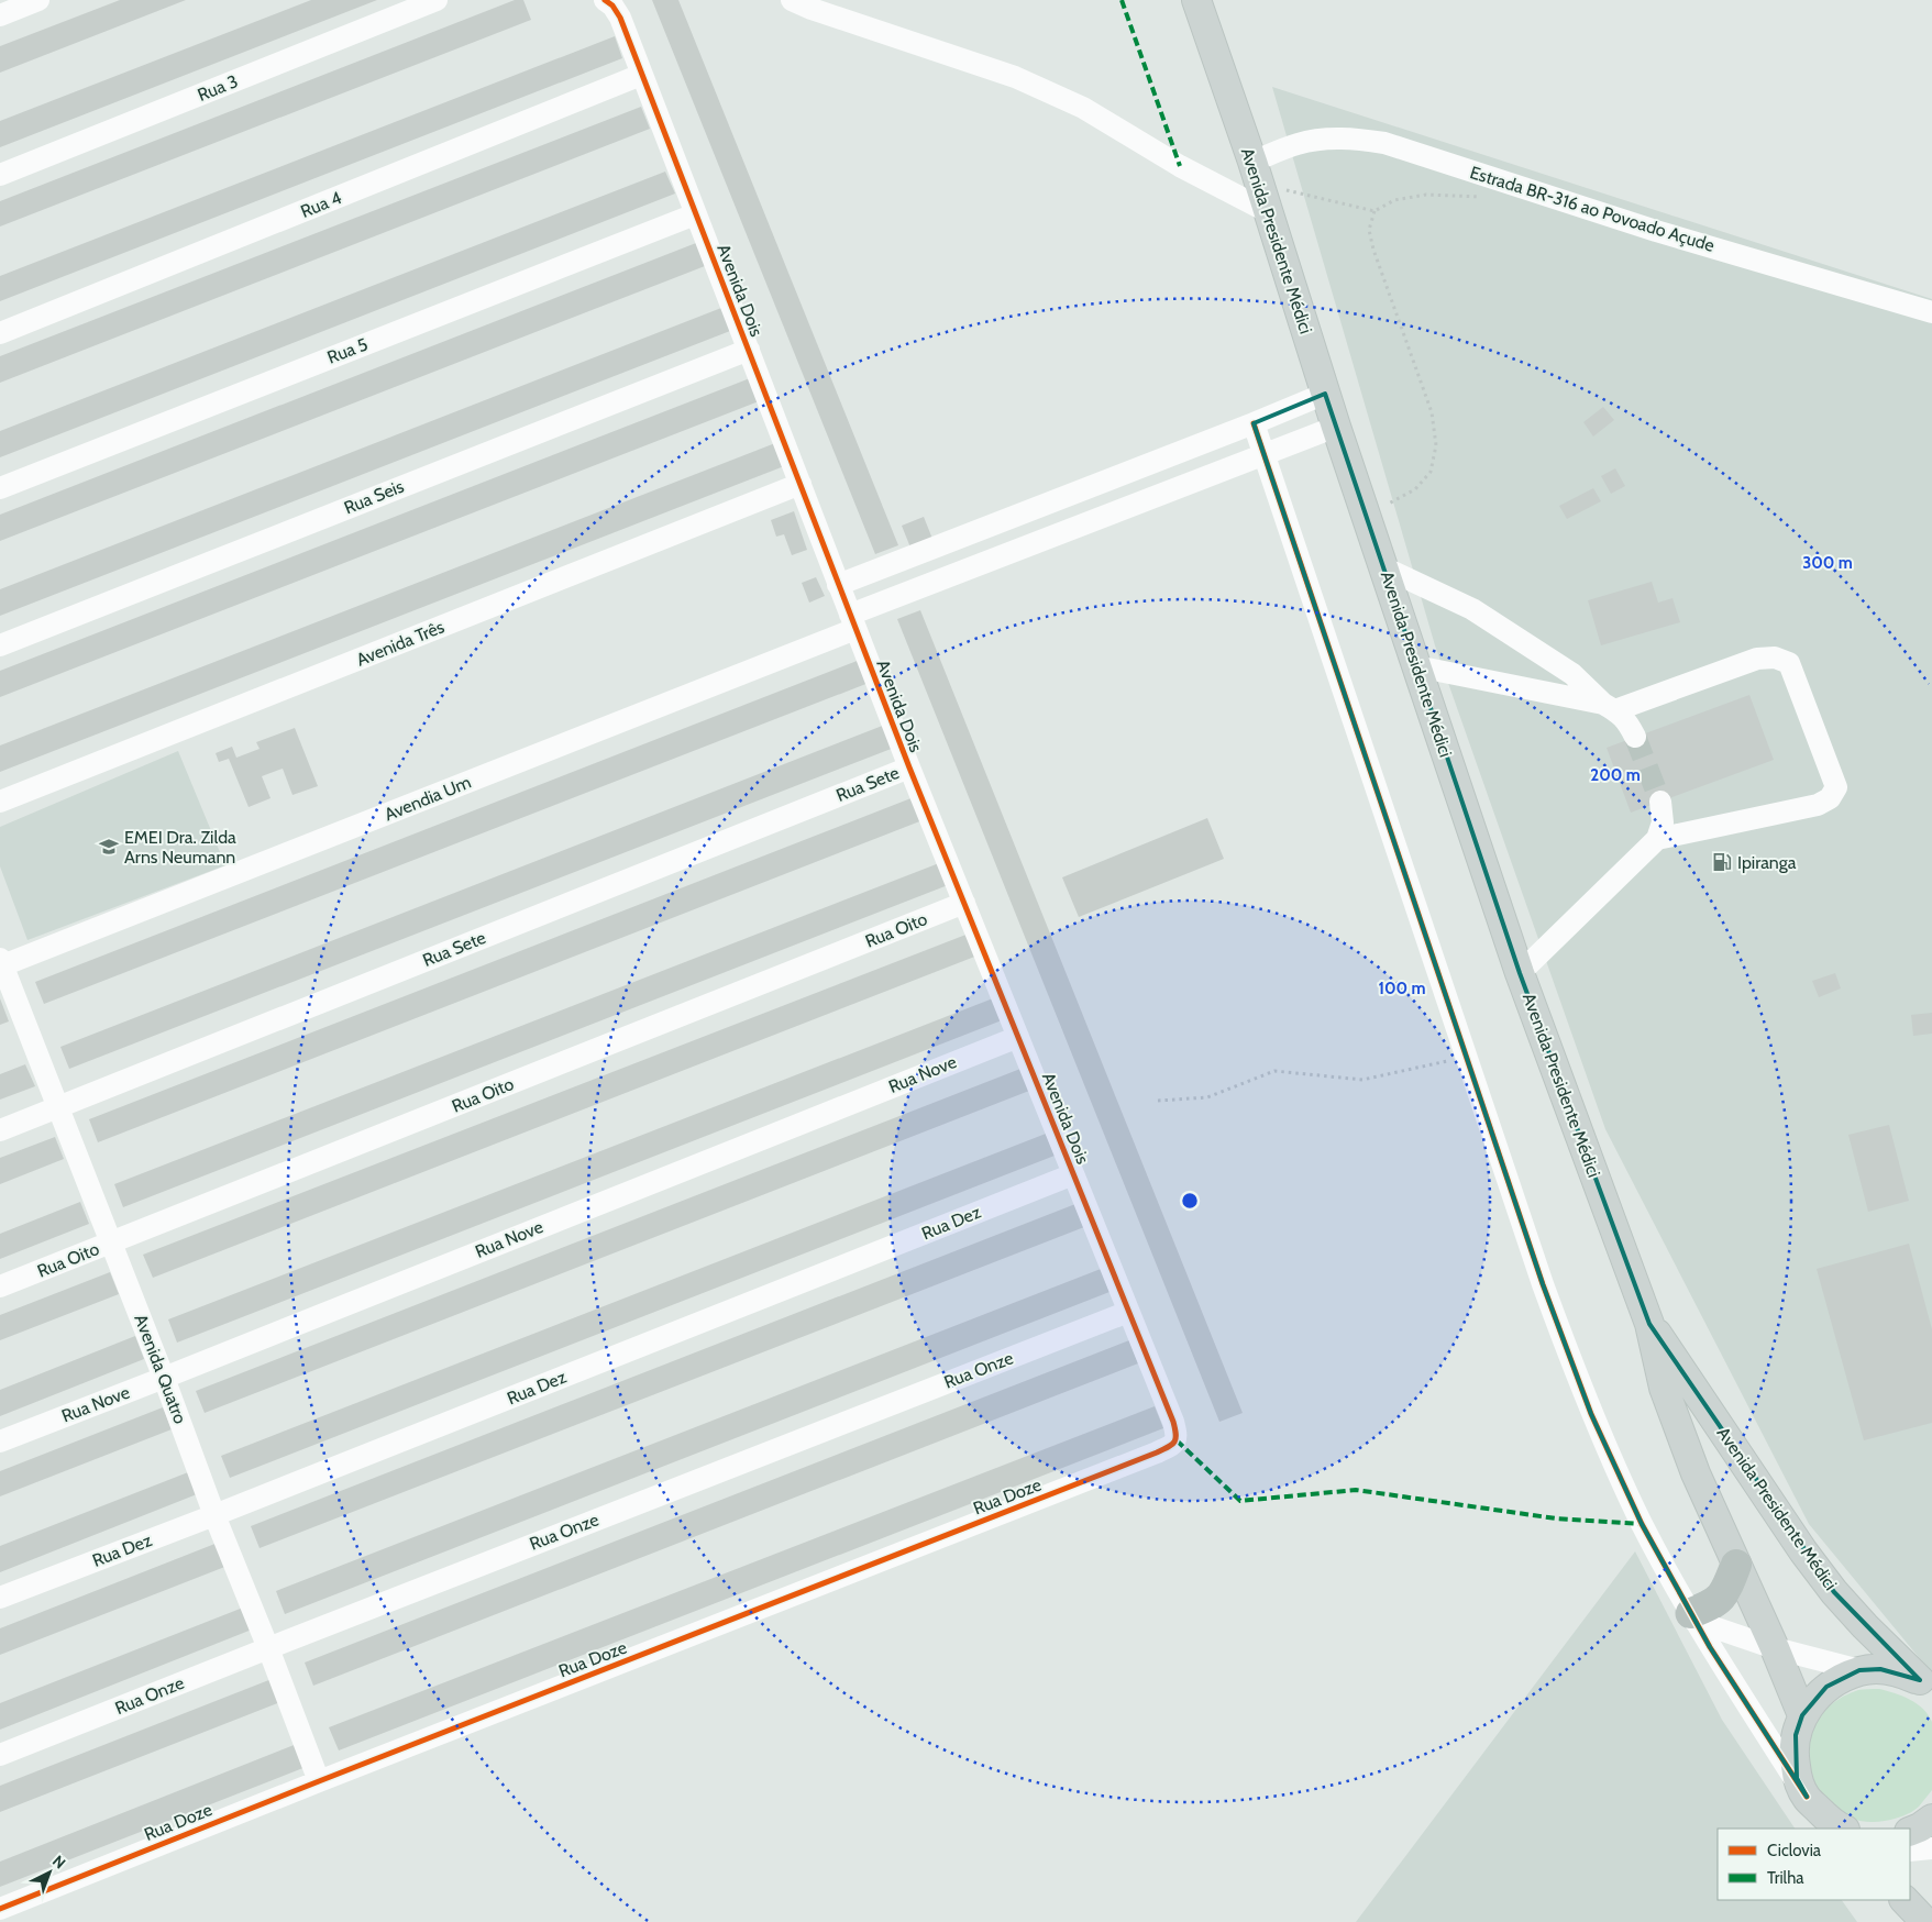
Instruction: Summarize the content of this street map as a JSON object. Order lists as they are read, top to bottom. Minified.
{"streets":{"main road":["Avenida Presidente Médici"],"street":["Rua 3","Rua 4","Estrada BR-316 ao Povoado Açude","Avenida Dois","Rua 5","Rua Seis","Avenida Três","Rua Sete","Avendia Um","Rua Oito","Rua Nove","Rua Dez","Avenida Quatro","Rua Onze","Rua Doze"]},"crossings":[["Rua 4","Avenida Dois"],["Estrada BR-316 ao Povoado Açude","Avenida Presidente Médici"],["Avenida Presidente Médici","Avendia Um"],["Avenida Dois","Rua 5"],["Avenida Dois","Rua Seis"],["Avenida Dois","Avenida Três"],["Avenida Dois","Rua Sete"],["Avenida Dois","Avendia Um"],["Avenida Dois","Rua Oito"],["Avenida Dois","Rua Nove"],["Avenida Dois","Rua Dez"],["Avenida Dois","Rua Onze"],["Avenida Dois","Rua Doze"],["Rua Sete","Avenida Quatro"],["Avendia Um","Avenida Quatro"],["Rua Oito","Avenida Quatro"],["Rua Nove","Avenida Quatro"],["Rua Dez","Avenida Quatro"],["Avenida Quatro","Rua Onze"],["Avenida Quatro","Rua Doze"]],"places":{"school or university":["EMEI Dra. Zilda Arns Neumann"],"fuel station":["Ipiranga"]},"legend":["Ciclovia","Trilha"],"north":"top right","rings":["300 m","200 m","100 m"]}
